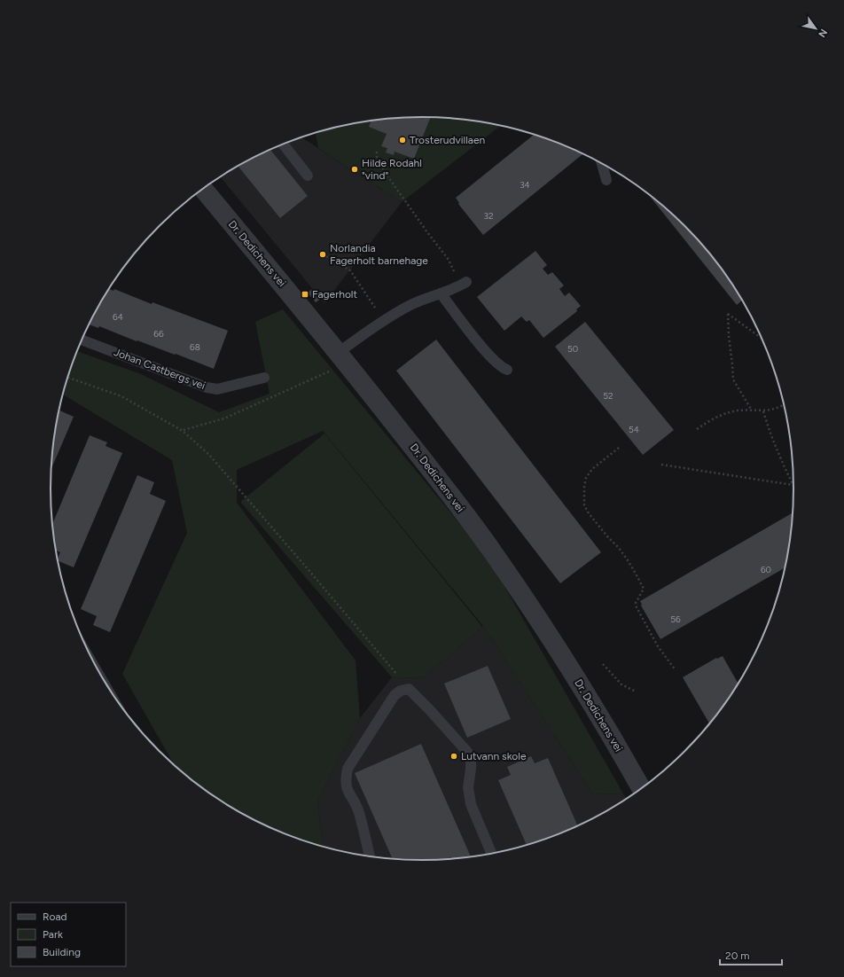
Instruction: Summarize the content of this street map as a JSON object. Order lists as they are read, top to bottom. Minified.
{"streets":{"street":["Dr. Dedichens vei"],"lane":["Johan Castbergs vei"]},"places":{"other":["Trosterudvillaen","Hilde Rodahl \"vind\"","Norlandia Fagerholt barnehage","Lutvann skole"],"transit":["Fagerholt"]},"house_numbers":["34","32","64","66","68","50","52","54","60","56"],"legend":["Road","Park","Building"],"scale_bar":"20 m","north":"bottom right"}
